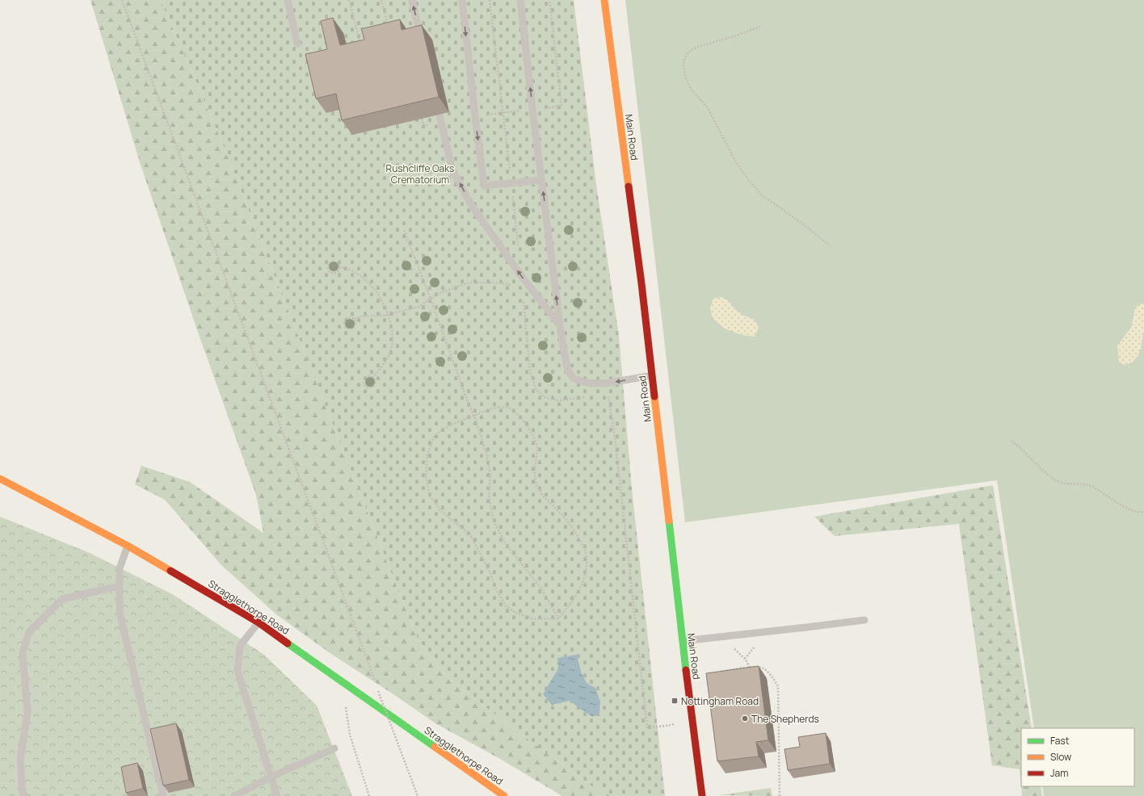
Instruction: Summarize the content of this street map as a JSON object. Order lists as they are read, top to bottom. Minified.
{"streets":{"street":["Main Road","Stragglethorpe Road"]},"parks":["Rushcliffe Oaks Crematorium"],"places":{"transit":["Nottingham Road"],"other":["The Shepherds"]},"legend":["Fast","Slow","Jam"]}
